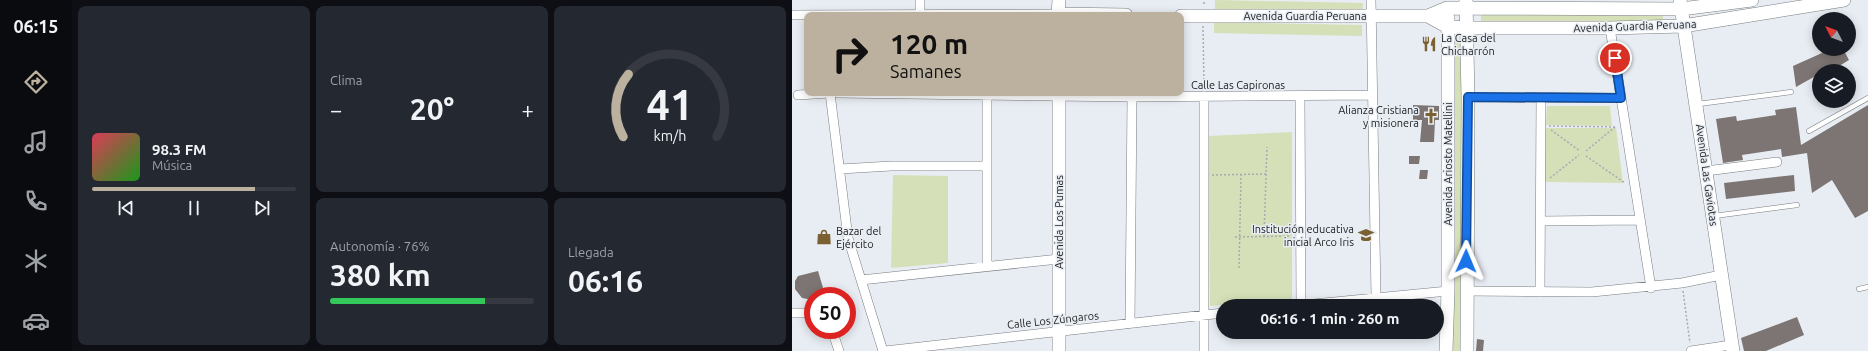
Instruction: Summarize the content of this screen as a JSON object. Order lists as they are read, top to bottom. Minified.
{"streets":{"street":["Avenida Guardia Peruana","Calle Las Capironas","Avenida Ariosto Matellini","Avenida Las Gaviotas","Avenida Los Pumas","Calle Los Zúngaros"]},"crossings":[["Avenida Guardia Peruana","Avenida Ariosto Matellini"],["Avenida Guardia Peruana","Avenida Las Gaviotas"],["Avenida Los Pumas","Calle Los Zúngaros"]],"places":{"restaurant":["La Casa del Chicharrón"],"church":["Alianza Cristiana y misionera"],"school or university":["Institución educativa inicial Arco Iris"],"shop":["Bazar del Ejército"]},"north":"top left","page":{"tabs":"06:15","tile":["Clima",["Autonomía · 76%","380 km"],["Llegada","06:16"]],"turn":["120 m","Samanes"],"heat":["−","20°","+"],"song":["98.3 FM","Música"],"limit":"50","trip":"06:16 · 1 min · 260 m","gauge":["41","km/h"]}}
